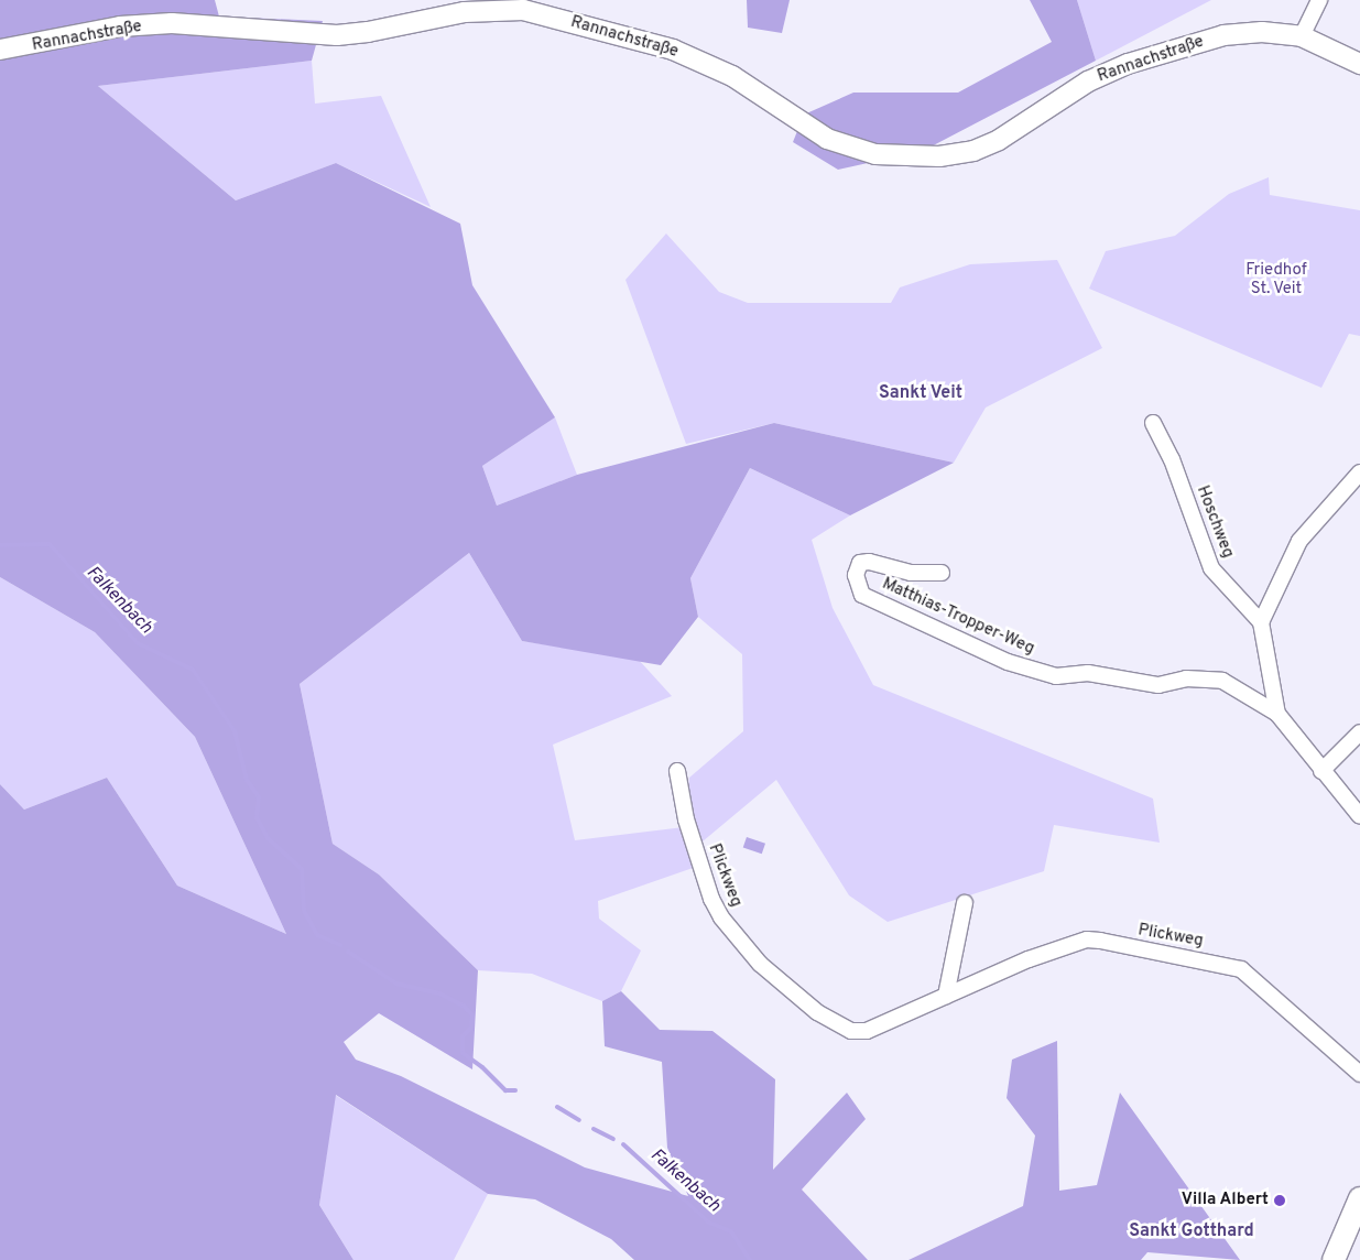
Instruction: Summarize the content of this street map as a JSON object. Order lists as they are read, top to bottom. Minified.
{"streets":{"street":["Rannachstraße","Hoschweg","Matthias-Tropper-Weg","Plickweg"]},"districts":["Sankt Veit","Sankt Gotthard"],"water":["Falkenbach"],"parks":["Friedhof St. Veit"],"places":["Villa Albert"]}
